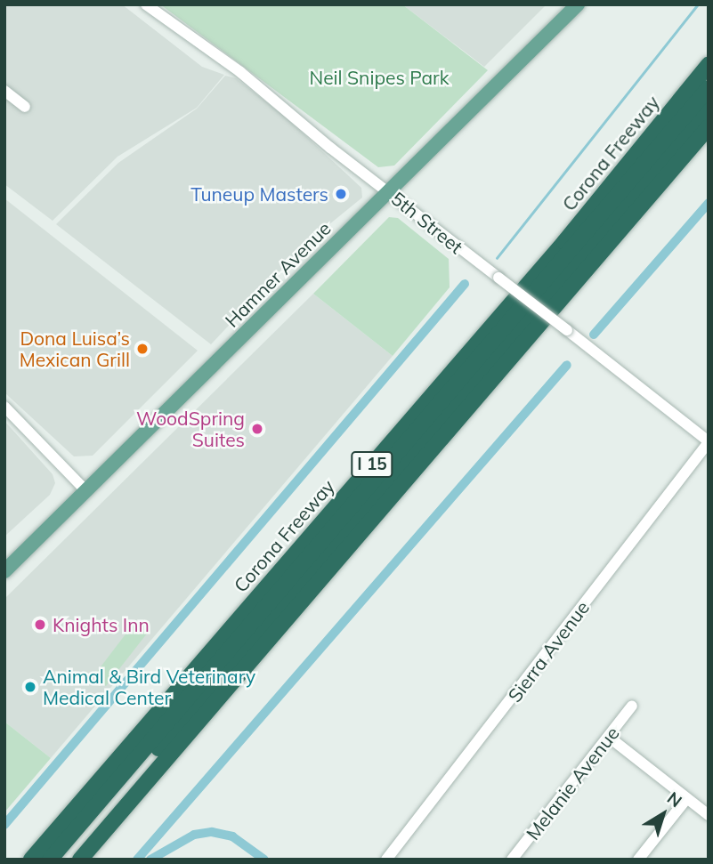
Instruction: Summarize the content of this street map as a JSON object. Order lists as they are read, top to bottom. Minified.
{"streets":{"highway":["Corona Freeway","I 15"],"main road":["Hamner Avenue"],"street":["5th Street","Sierra Avenue","Melanie Avenue"]},"crossings":[["Corona Freeway","I 15"],["5th Street","Hamner Avenue"],["5th Street","Sierra Avenue"]],"parks":["Neil Snipes Park"],"places":["Tuneup Masters","Dona Luisa’s Mexican Grill","WoodSpring Suites","Knights Inn","Animal & Bird Veterinary Medical Center"],"north":"top right"}
